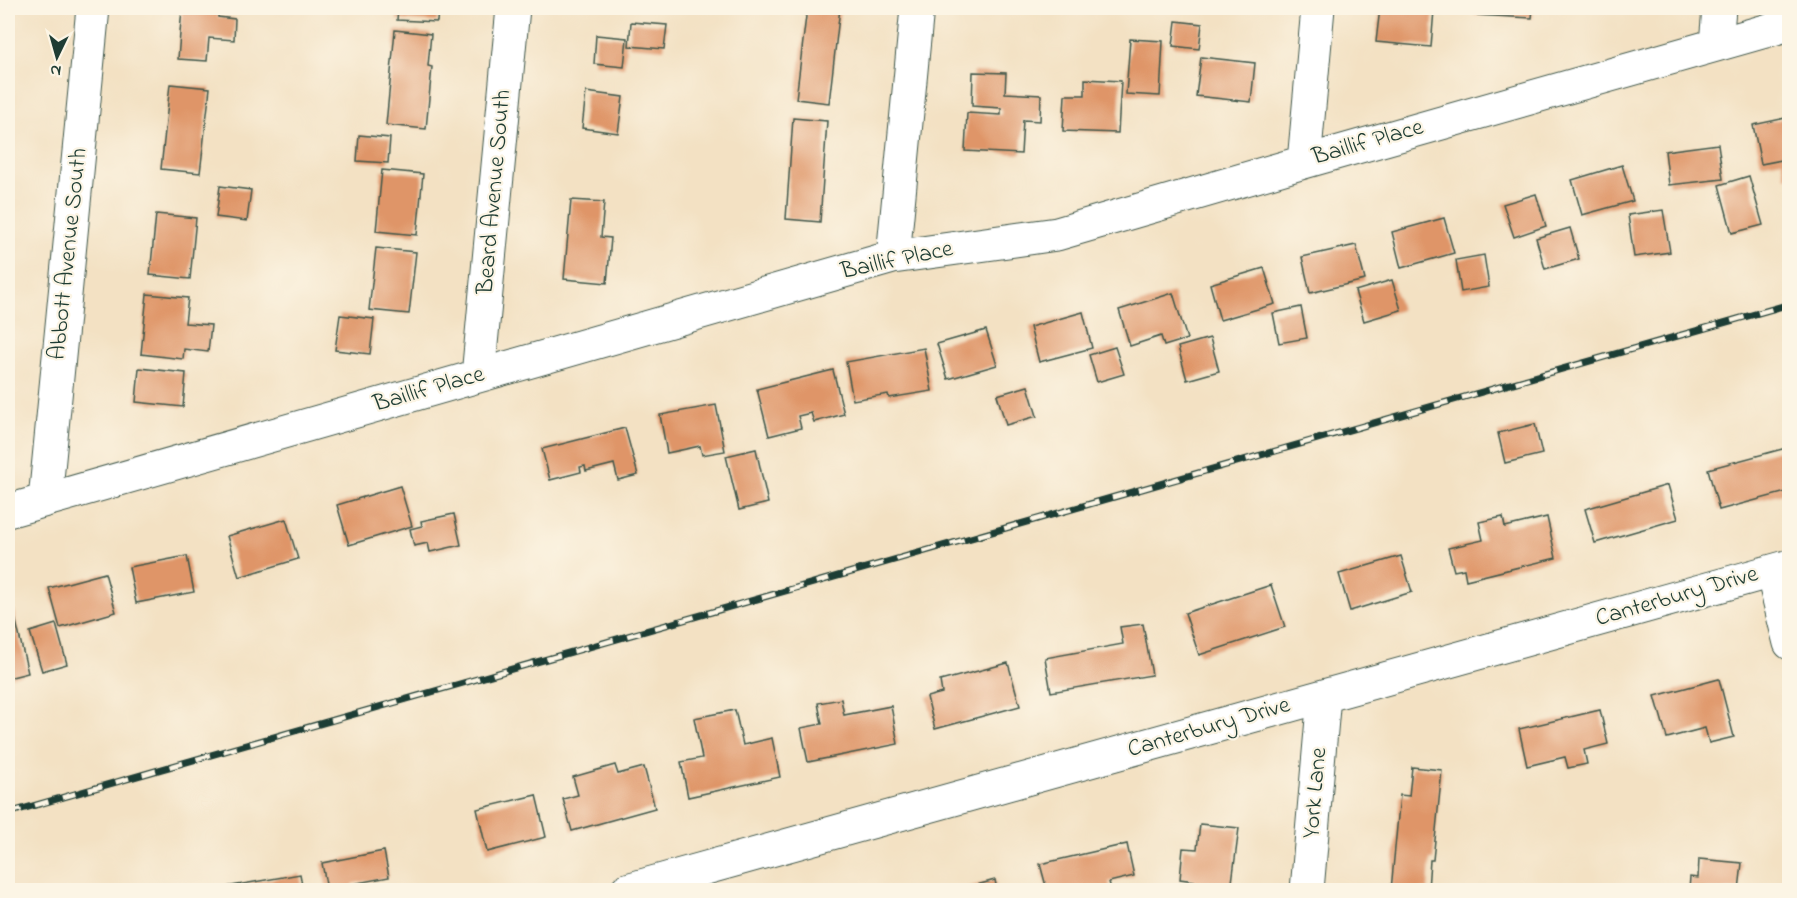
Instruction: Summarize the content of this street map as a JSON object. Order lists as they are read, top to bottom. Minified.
{"streets":{"street":["Baillif Place","Beard Avenue South","Abbott Avenue South","Canterbury Drive","York Lane"]},"crossings":[["Baillif Place","Beard Avenue South"],["Baillif Place","Abbott Avenue South"],["Canterbury Drive","York Lane"]],"north":"bottom"}
